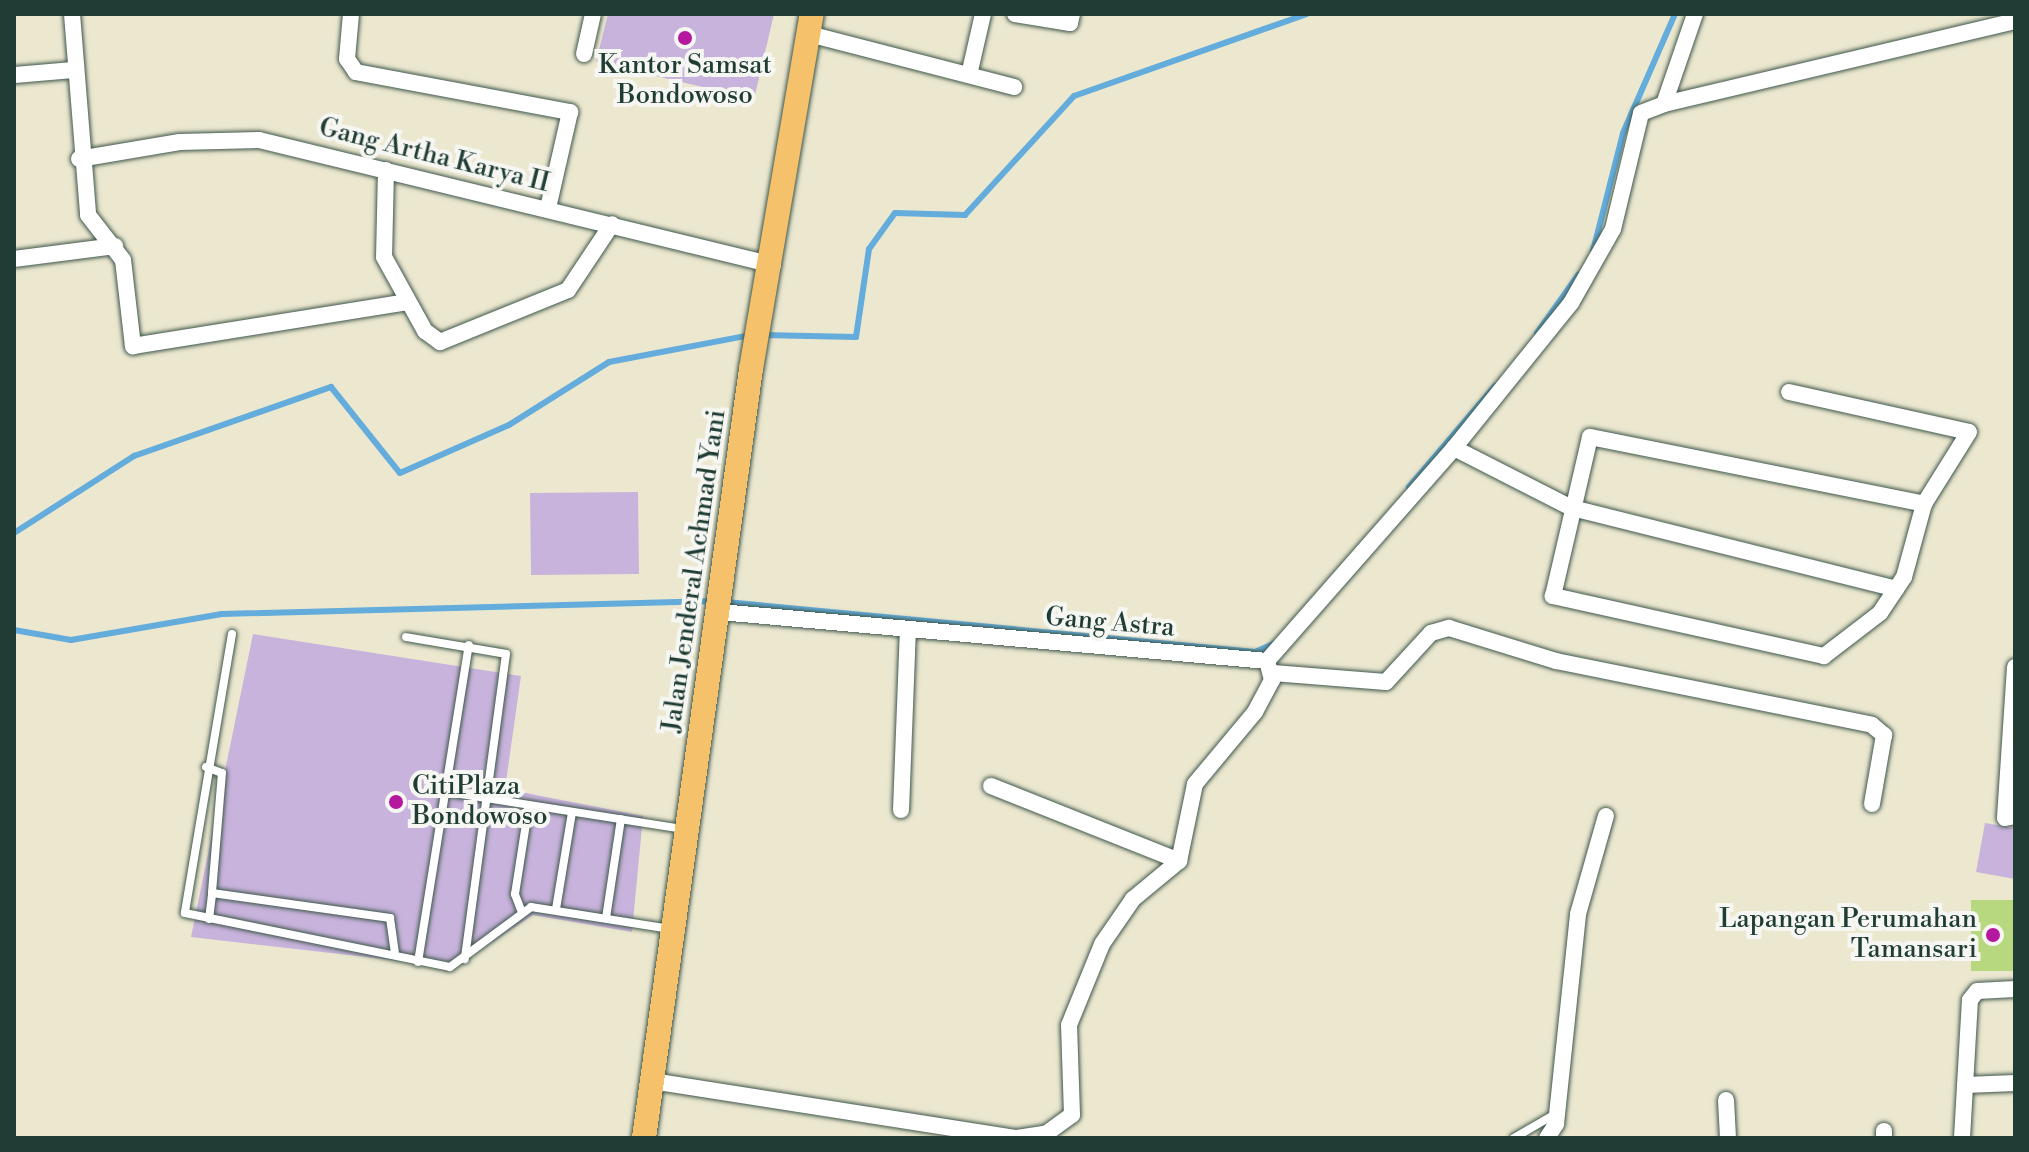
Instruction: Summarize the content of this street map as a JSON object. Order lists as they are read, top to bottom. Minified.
{"streets":{"main road":["Jalan Jenderal Achmad Yani"],"street":["Gang Artha Karya II","Gang Astra"]},"crossings":[["Gang Artha Karya II","Jalan Jenderal Achmad Yani"],["Jalan Jenderal Achmad Yani","Gang Astra"]],"places":["Kantor Samsat Bondowoso","CitiPlaza Bondowoso","Lapangan Perumahan Tamansari"]}
